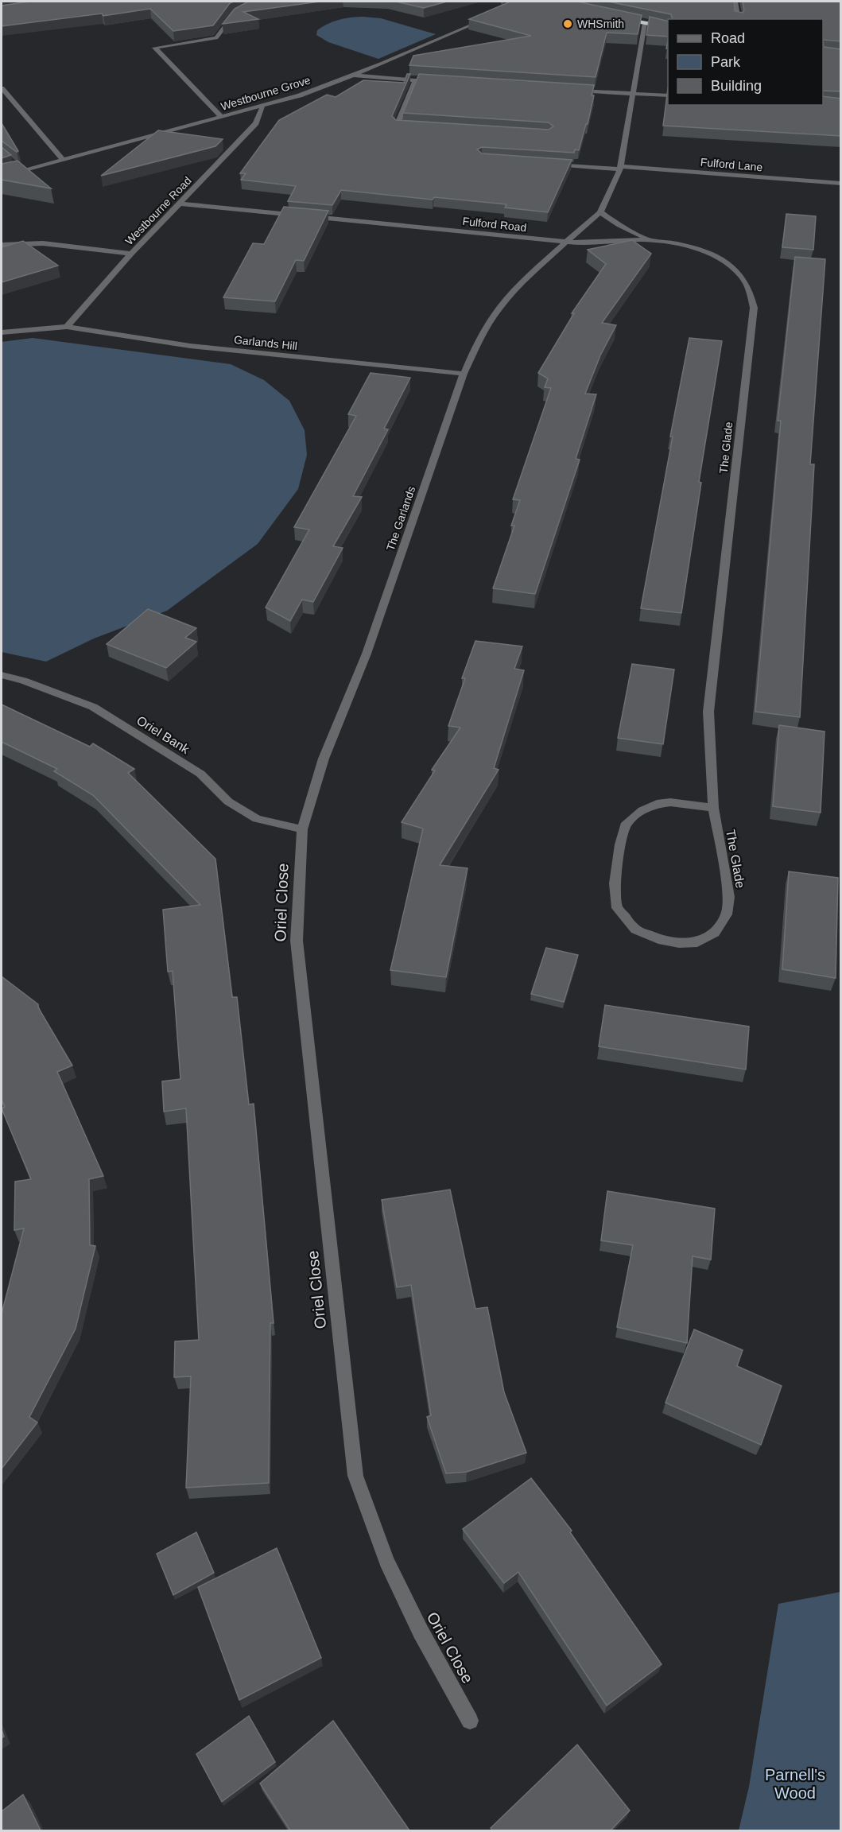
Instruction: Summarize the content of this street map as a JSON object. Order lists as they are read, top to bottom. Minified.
{"streets":{"street":["Westbourne Grove","Fulford Lane","Westbourne Road","Fulford Road","Garlands Hill","The Glade","The Garlands","Oriel Bank","Oriel Close"]},"crossings":[["Westbourne Grove","Westbourne Road"],["Westbourne Road","Fulford Road"],["Westbourne Road","Garlands Hill"],["Fulford Road","The Glade"],["Fulford Road","The Garlands"],["Garlands Hill","The Garlands"],["The Glade","The Garlands"],["The Garlands","Oriel Bank"],["The Garlands","Oriel Close"],["Oriel Bank","Oriel Close"]],"parks":["Parnell's Wood"],"places":["WHSmith"],"legend":["Road","Park","Building"]}
